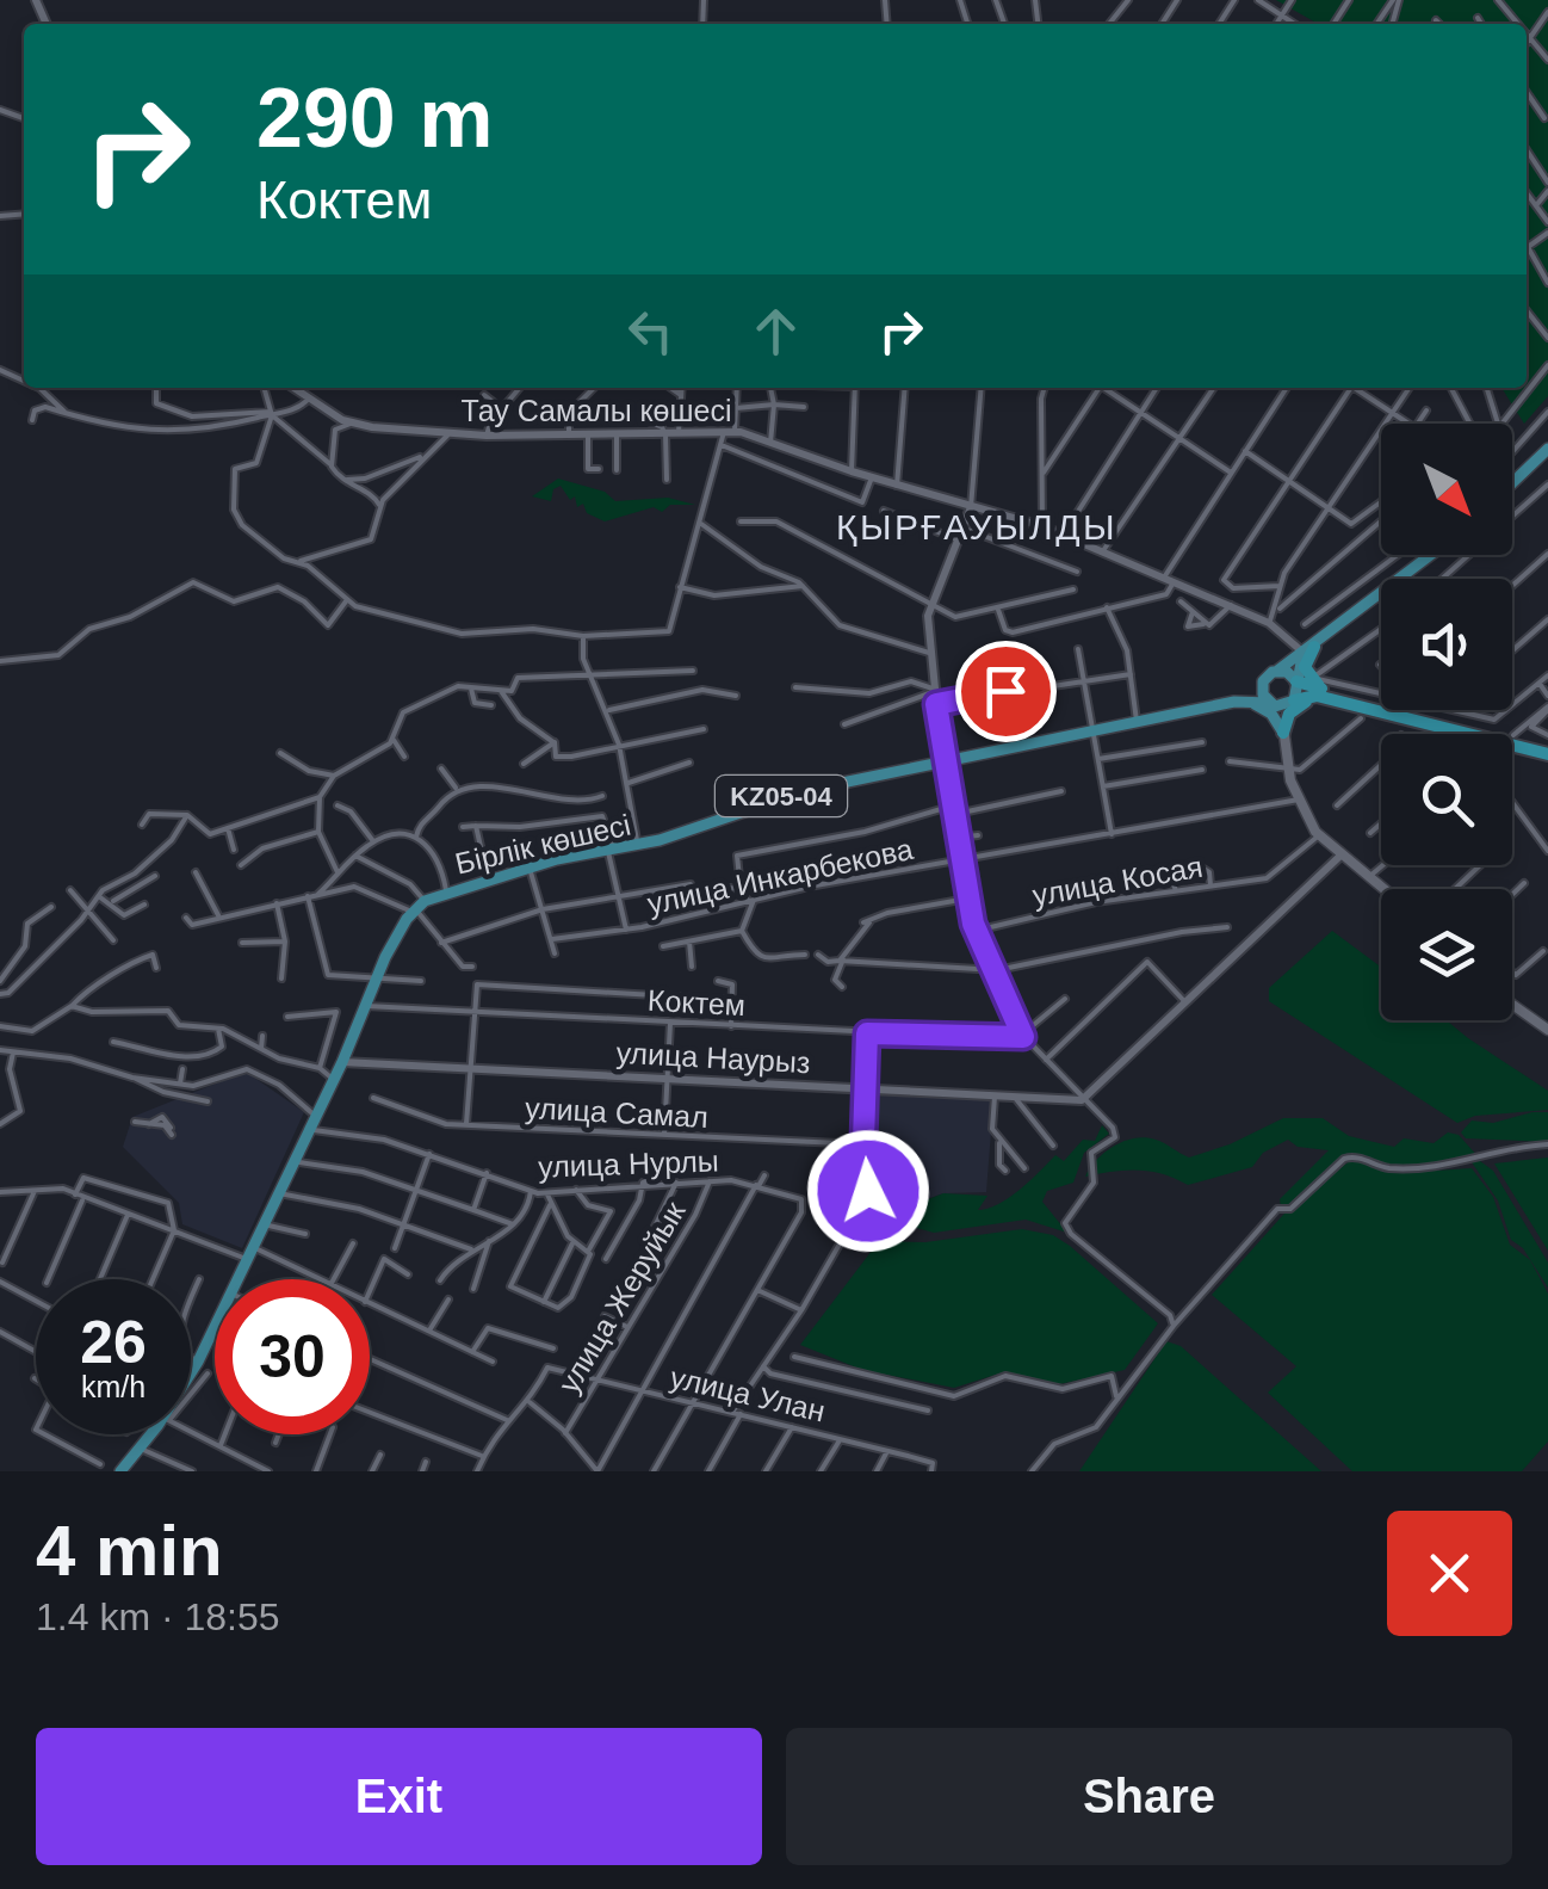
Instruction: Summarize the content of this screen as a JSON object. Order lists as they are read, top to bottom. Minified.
{"streets":{"main road":["KZ05-04","Бірлік көшесі"],"street":["Тау Самалы көшесі","улица Инкарбекова","улица Косая","Коктем","улица Наурыз","улица Самал","улица Нурлы","улица Жеруйык","улица Улан"]},"crossings":[["Тау Самалы көшесі","KZ05-04"],["KZ05-04","Бірлік көшесі"],["улица Нурлы","улица Жеруйык"],["улица Жеруйык","улица Улан"]],"districts":["ҚЫРҒАУЫЛДЫ"],"north":"bottom right","page":{"turn":["290 m","Коктем"],"speed":"26 km/h","limit":"30","heading":["4 min","1.4 km · 18:55"],"buttons":["Exit","Share"]}}
